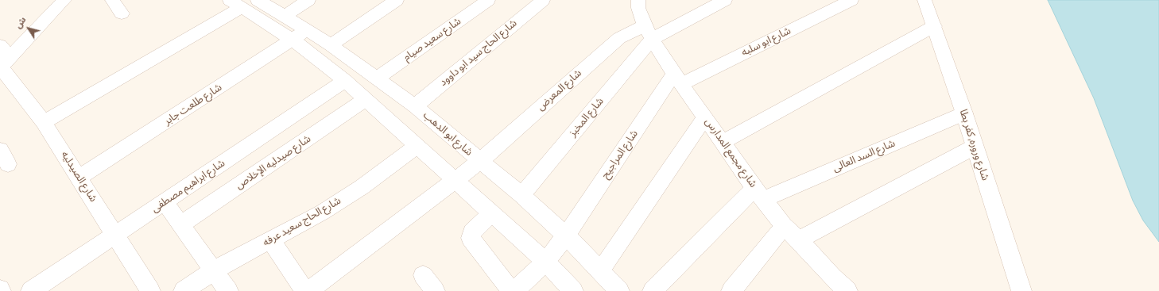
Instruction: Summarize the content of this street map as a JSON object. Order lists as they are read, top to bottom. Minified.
{"streets":{"street":["شارع سعيد صيام","شارع ابو سلبه","شارع الحاج سيد ابو داوود","شارع المعرض","شارع طلعت جابر","شارع المخبز","شارع ابو الدهب","شارع وروره, كفر بطا","شارع مجمع المدارس","شارع المراجيح","شارع السد العالى","شارع صيدليه الإخلاص","شارع الصيدليه","شارع ابراهيم مصطفى","شارع الحاج سعيد عرفه"]},"crossings":[["شارع سعيد صيام","شارع ابو الدهب"],["شارع ابو سلبه","شارع مجمع المدارس"],["شارع ابو سلبه","شارع المراجيح"],["شارع الحاج سيد ابو داوود","شارع ابو الدهب"],["شارع المعرض","شارع المخبز"],["شارع المعرض","شارع ابو الدهب"],["شارع المعرض","شارع مجمع المدارس"],["شارع طلعت جابر","شارع ابو الدهب"],["شارع طلعت جابر","شارع الصيدليه"],["شارع المخبز","شارع ابو الدهب"],["شارع المخبز","شارع مجمع المدارس"],["شارع ابو الدهب","شارع المراجيح"],["شارع ابو الدهب","شارع صيدليه الإخلاص"],["شارع ابو الدهب","شارع ابراهيم مصطفى"],["شارع ابو الدهب","شارع الحاج سعيد عرفه"],["شارع وروره, كفر بطا","شارع السد العالى"],["شارع مجمع المدارس","شارع المراجيح"],["شارع مجمع المدارس","شارع السد العالى"],["شارع الصيدليه","شارع ابراهيم مصطفى"]],"north":"top left"}
